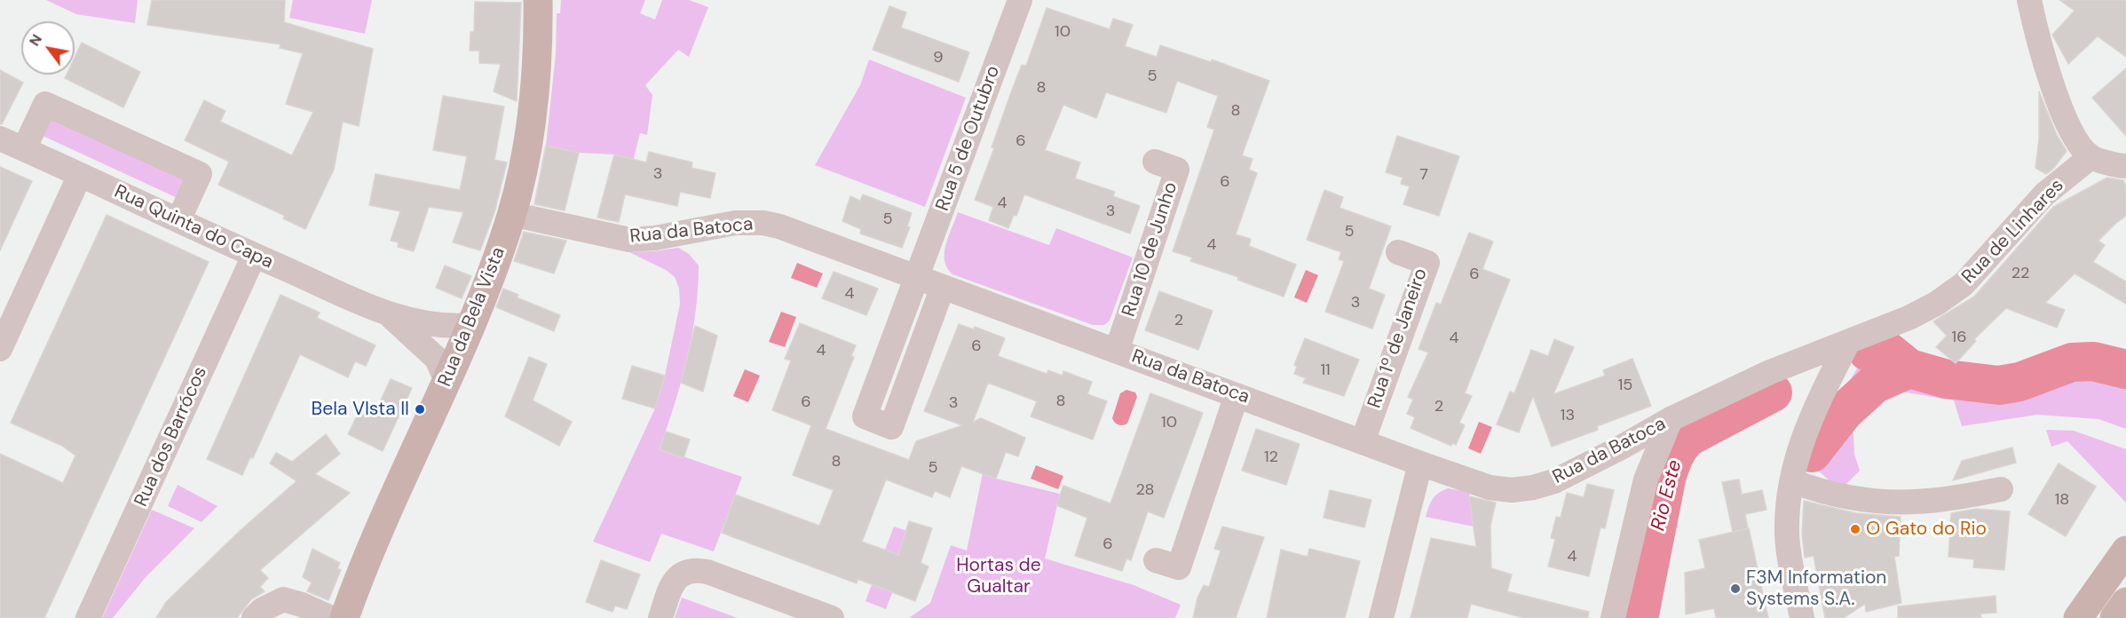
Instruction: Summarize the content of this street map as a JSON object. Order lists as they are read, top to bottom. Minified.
{"streets":{"main road":["Rua da Bela Vista"],"street":["Rua 5 de Outubro","Rua Quinta do Capa","Rua da Batoca","Rua de Linhares","Rua 10 de Junho","Rua 1º de Janeiro","Rua dos Barrócos"]},"crossings":[["Rua 5 de Outubro","Rua da Batoca"],["Rua Quinta do Capa","Rua dos Barrócos"],["Rua da Batoca","Rua de Linhares"],["Rua da Batoca","Rua 10 de Junho"],["Rua da Batoca","Rua da Bela Vista"],["Rua da Batoca","Rua 1º de Janeiro"]],"water":["Rio Este"],"parks":["Hortas de Gualtar"],"places":["Bela VIsta II","O Gato do Rio","F3M Information Systems S.A."],"house_numbers":["10","9","5","8","8","6","3","7","6","4","3","5","5","4","22","6","4","3","2","16","4","6","4","11","15","8","6","3","2","13","10","12","8","5","28","18","6","4"],"north":"top left"}
